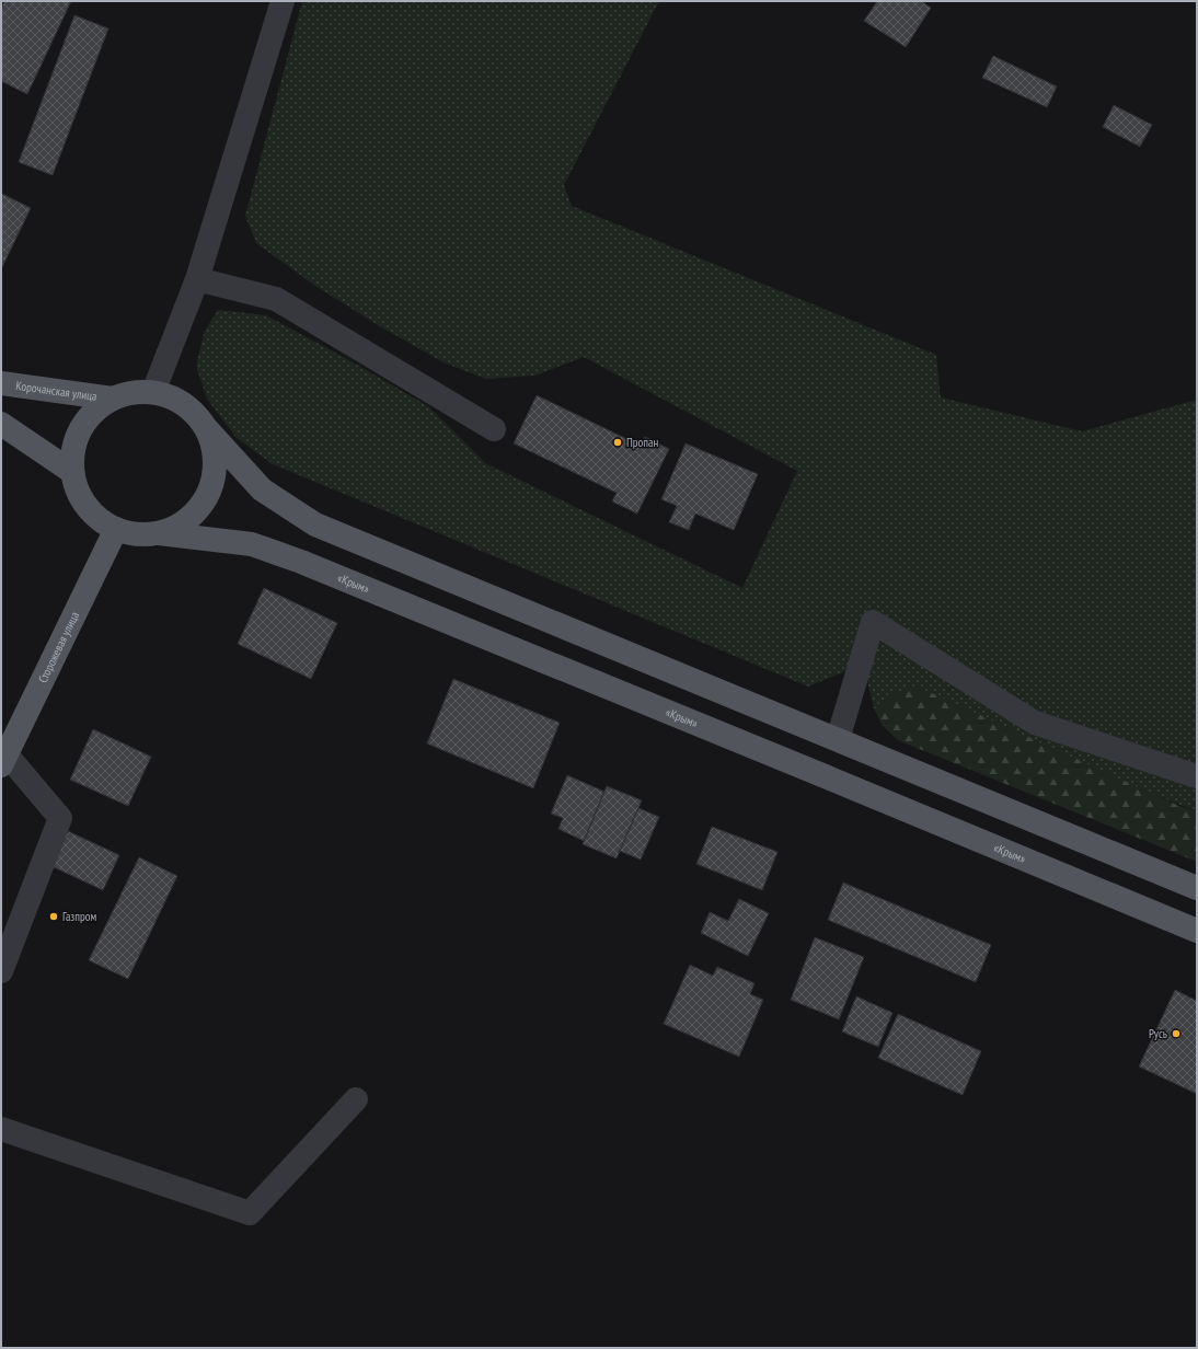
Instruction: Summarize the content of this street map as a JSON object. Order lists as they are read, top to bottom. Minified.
{"streets":{"main road":["Корочанская улица","«Крым»","Сторожевая улица"]},"crossings":[["Корочанская улица","«Крым»"],["Корочанская улица","Сторожевая улица"],["«Крым»","Сторожевая улица"]],"places":["Пропан","Газпром","Русь"]}
